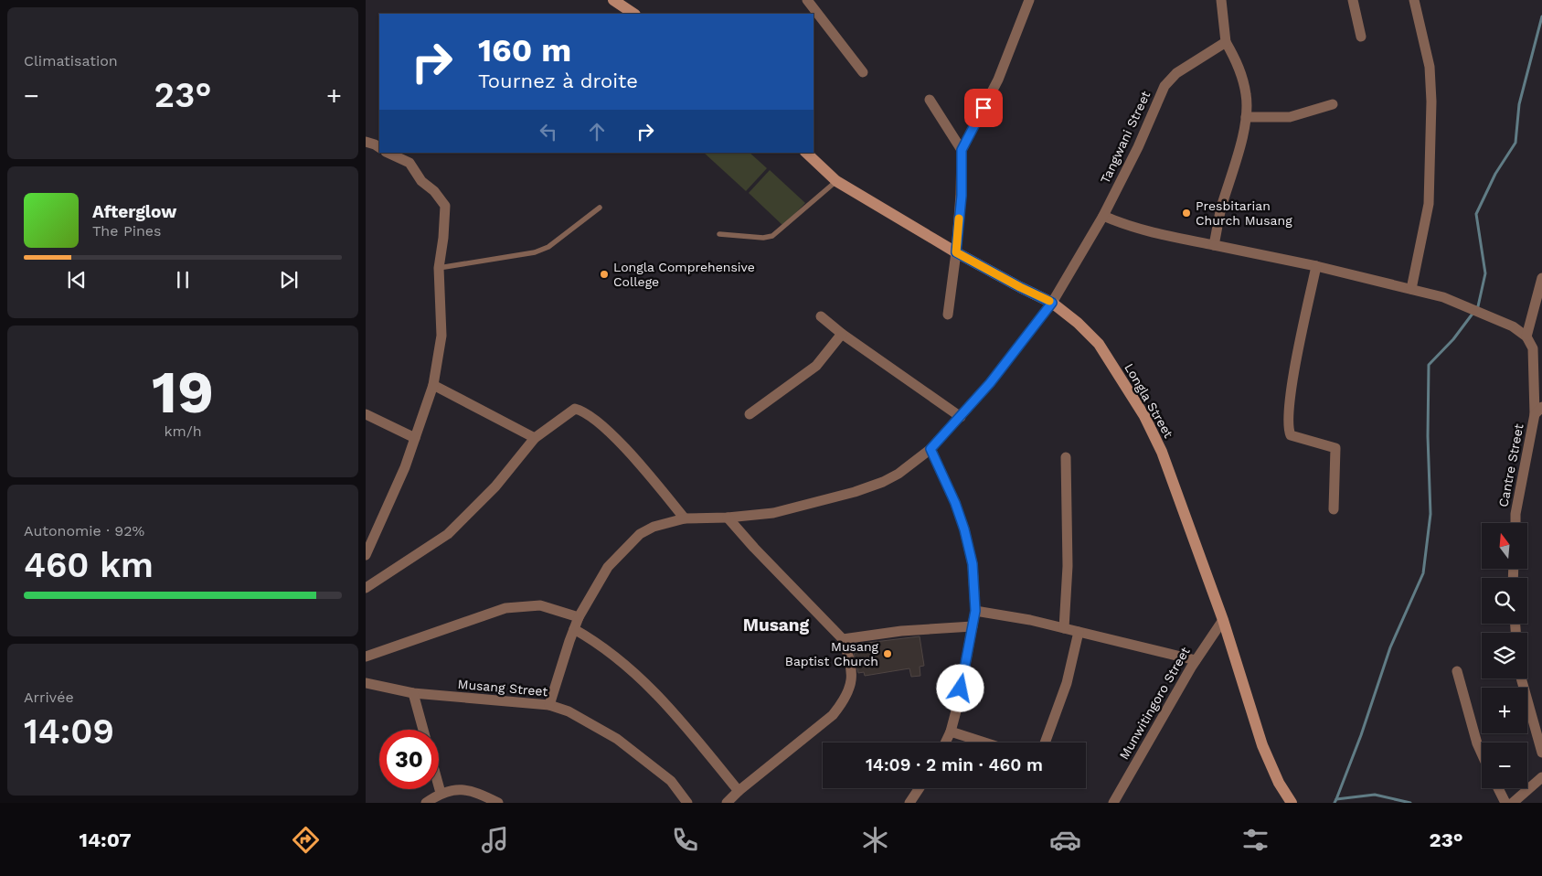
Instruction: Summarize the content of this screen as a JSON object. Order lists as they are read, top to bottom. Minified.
{"streets":{"main road":["Longla Street"],"street":["Tangwani Street","Cantre Street","Musang Street","Munwitingoro Street"]},"crossings":[["Tangwani Street","Longla Street"],["Tangwani Street","Musang Street"],["Longla Street","Munwitingoro Street"]],"districts":["Musang"],"places":["Presbitarian Church Musang","Longla Comprehensive College","Musang Baptist Church"],"north":"top","page":{"tile":["Climatisation",["19","km/h"],["Autonomie · 92%","460 km"],["Arrivée","14:09"]],"turn":["160 m","Tournez à droite"],"heat":["−","23°","+"],"song":["Afterglow","The Pines"],"map_buttons":["+","−"],"limit":"30","trip":"14:09 · 2 min · 460 m","tabs":["14:07","23°"]}}
